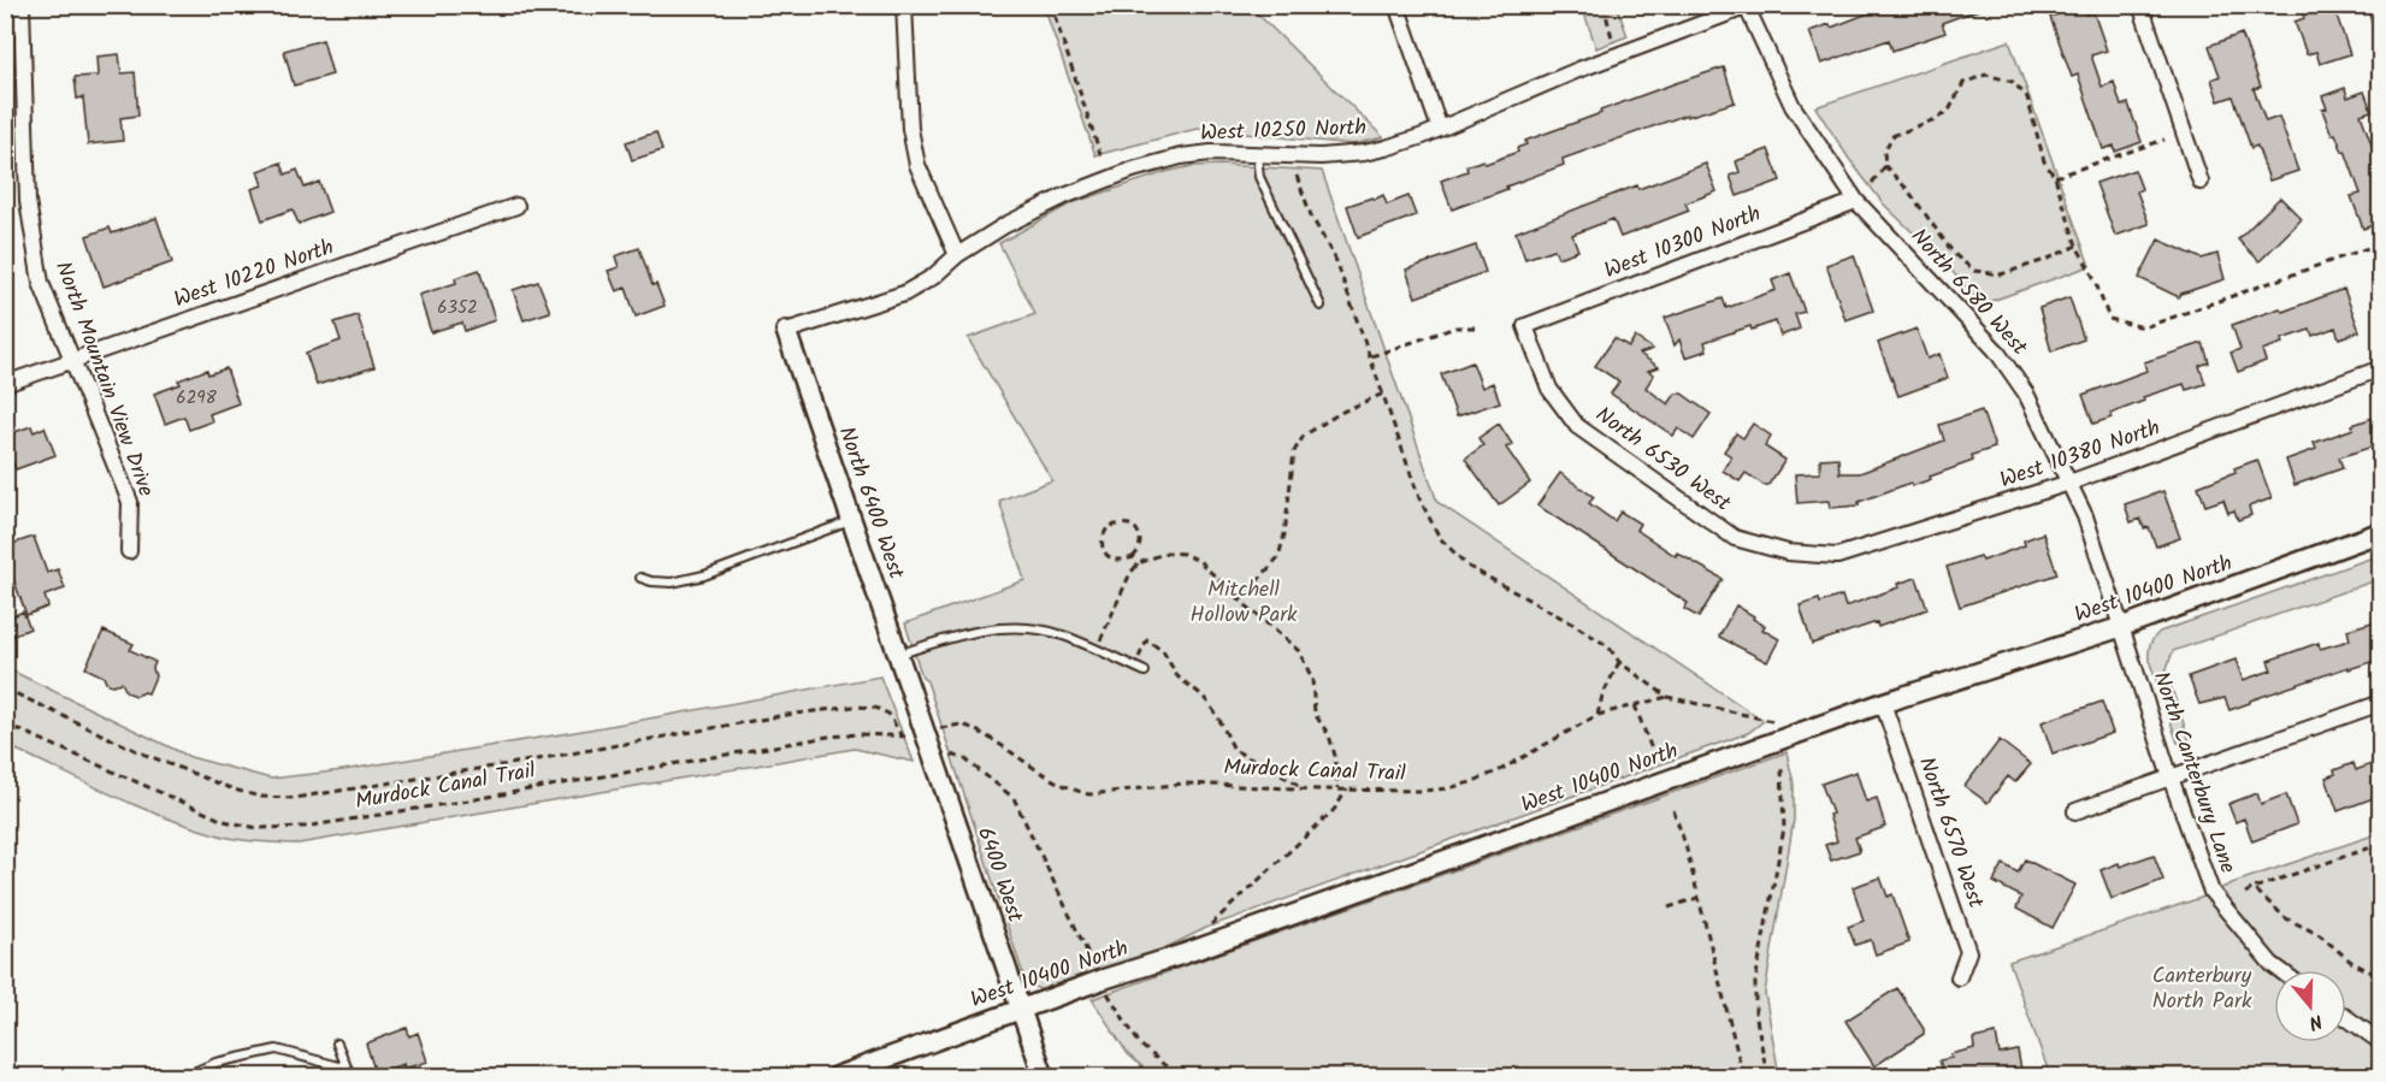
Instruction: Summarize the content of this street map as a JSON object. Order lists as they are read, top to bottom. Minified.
{"streets":{"street":["West 10250 North","West 10300 North","West 10220 North","North 6580 West","North Mountain View Drive","West 10380 North","North 6530 West","North 6400 West","West 10400 North","North Canterbury Lane","North 6570 West","6400 West"],"path":["Murdock Canal Trail"]},"crossings":[["West 10250 North","North 6580 West"],["West 10250 North","North 6400 West"],["West 10300 North","North 6580 West"],["West 10300 North","North 6530 West"],["West 10220 North","North Mountain View Drive"],["North 6580 West","West 10380 North"],["North 6580 West","West 10400 North"],["North 6580 West","North Canterbury Lane"],["West 10380 North","North 6530 West"],["North 6400 West","6400 West"],["West 10400 North","North Canterbury Lane"],["West 10400 North","North 6570 West"],["West 10400 North","6400 West"]],"parks":["Mitchell Hollow Park","Canterbury North Park"],"house_numbers":["6352","6298"],"north":"bottom"}
